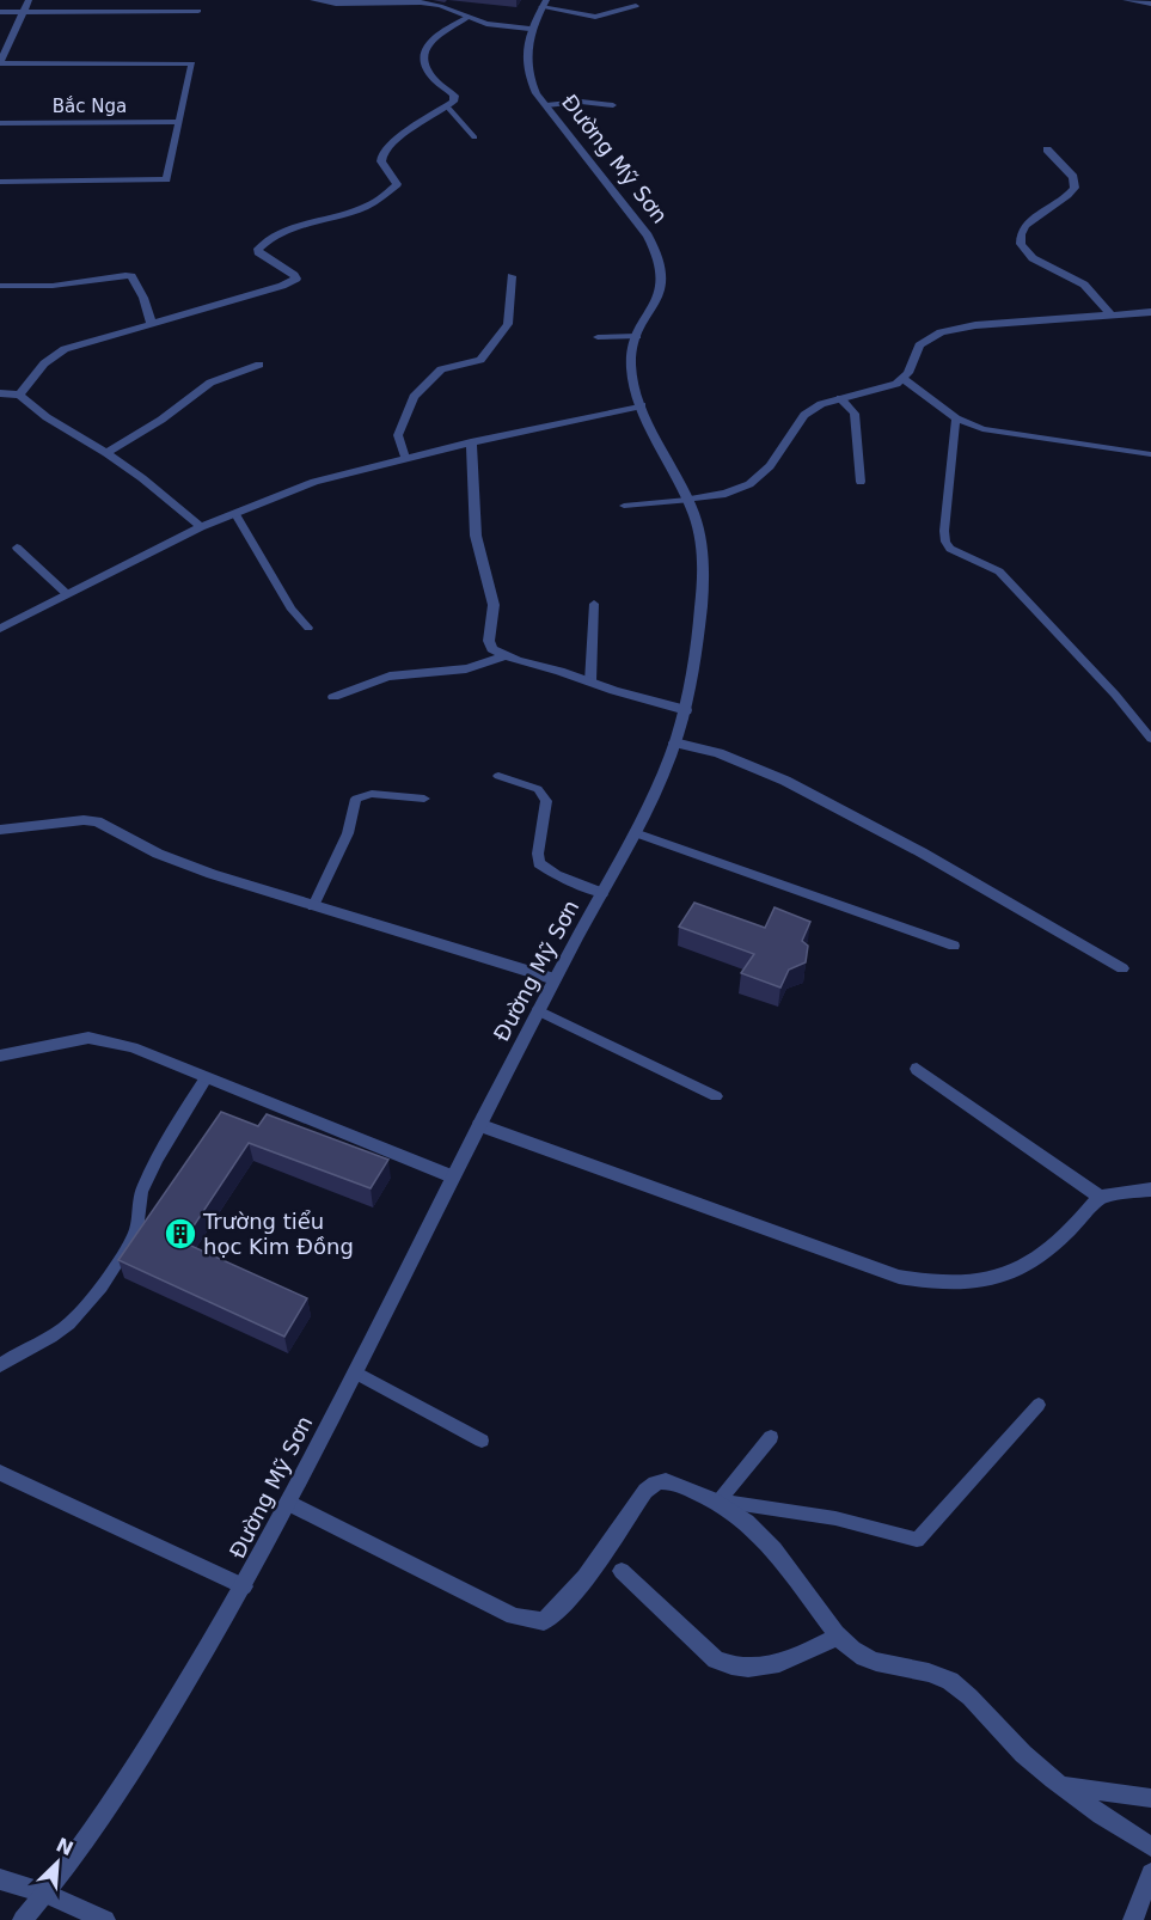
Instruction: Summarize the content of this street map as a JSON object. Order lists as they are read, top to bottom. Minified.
{"streets":{"street":["Bắc Nga","Đường Mỹ Sơn"]},"places":{"building":["Trường tiểu học Kim Đồng"]},"north":"top right"}
